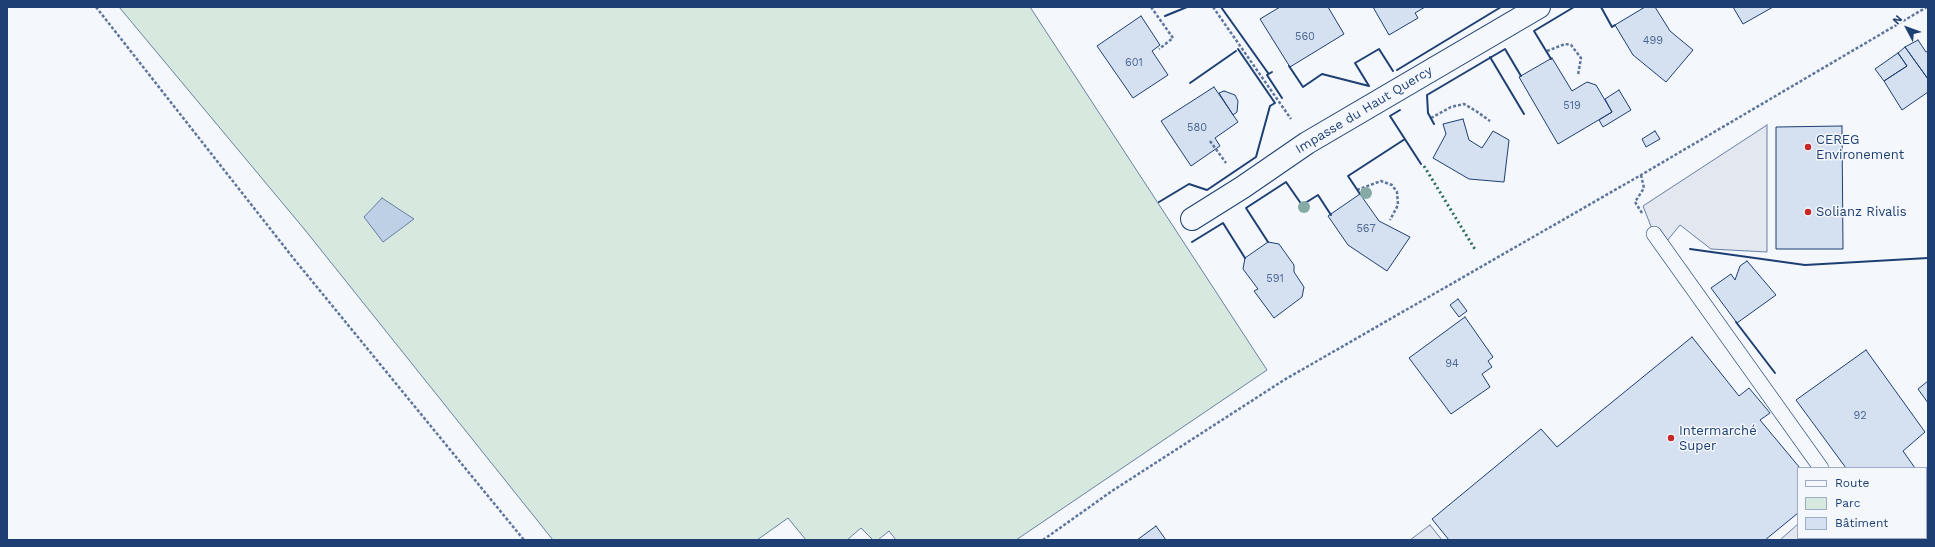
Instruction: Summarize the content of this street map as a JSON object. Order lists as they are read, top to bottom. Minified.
{"streets":{"street":["Impasse du Haut Quercy"]},"places":["CEREG Environement","Solianz Rivalis","Intermarché Super"],"house_numbers":["560","499","601","519","580","567","591","94","92"],"legend":["Route","Parc","Bâtiment"],"north":"top left"}
